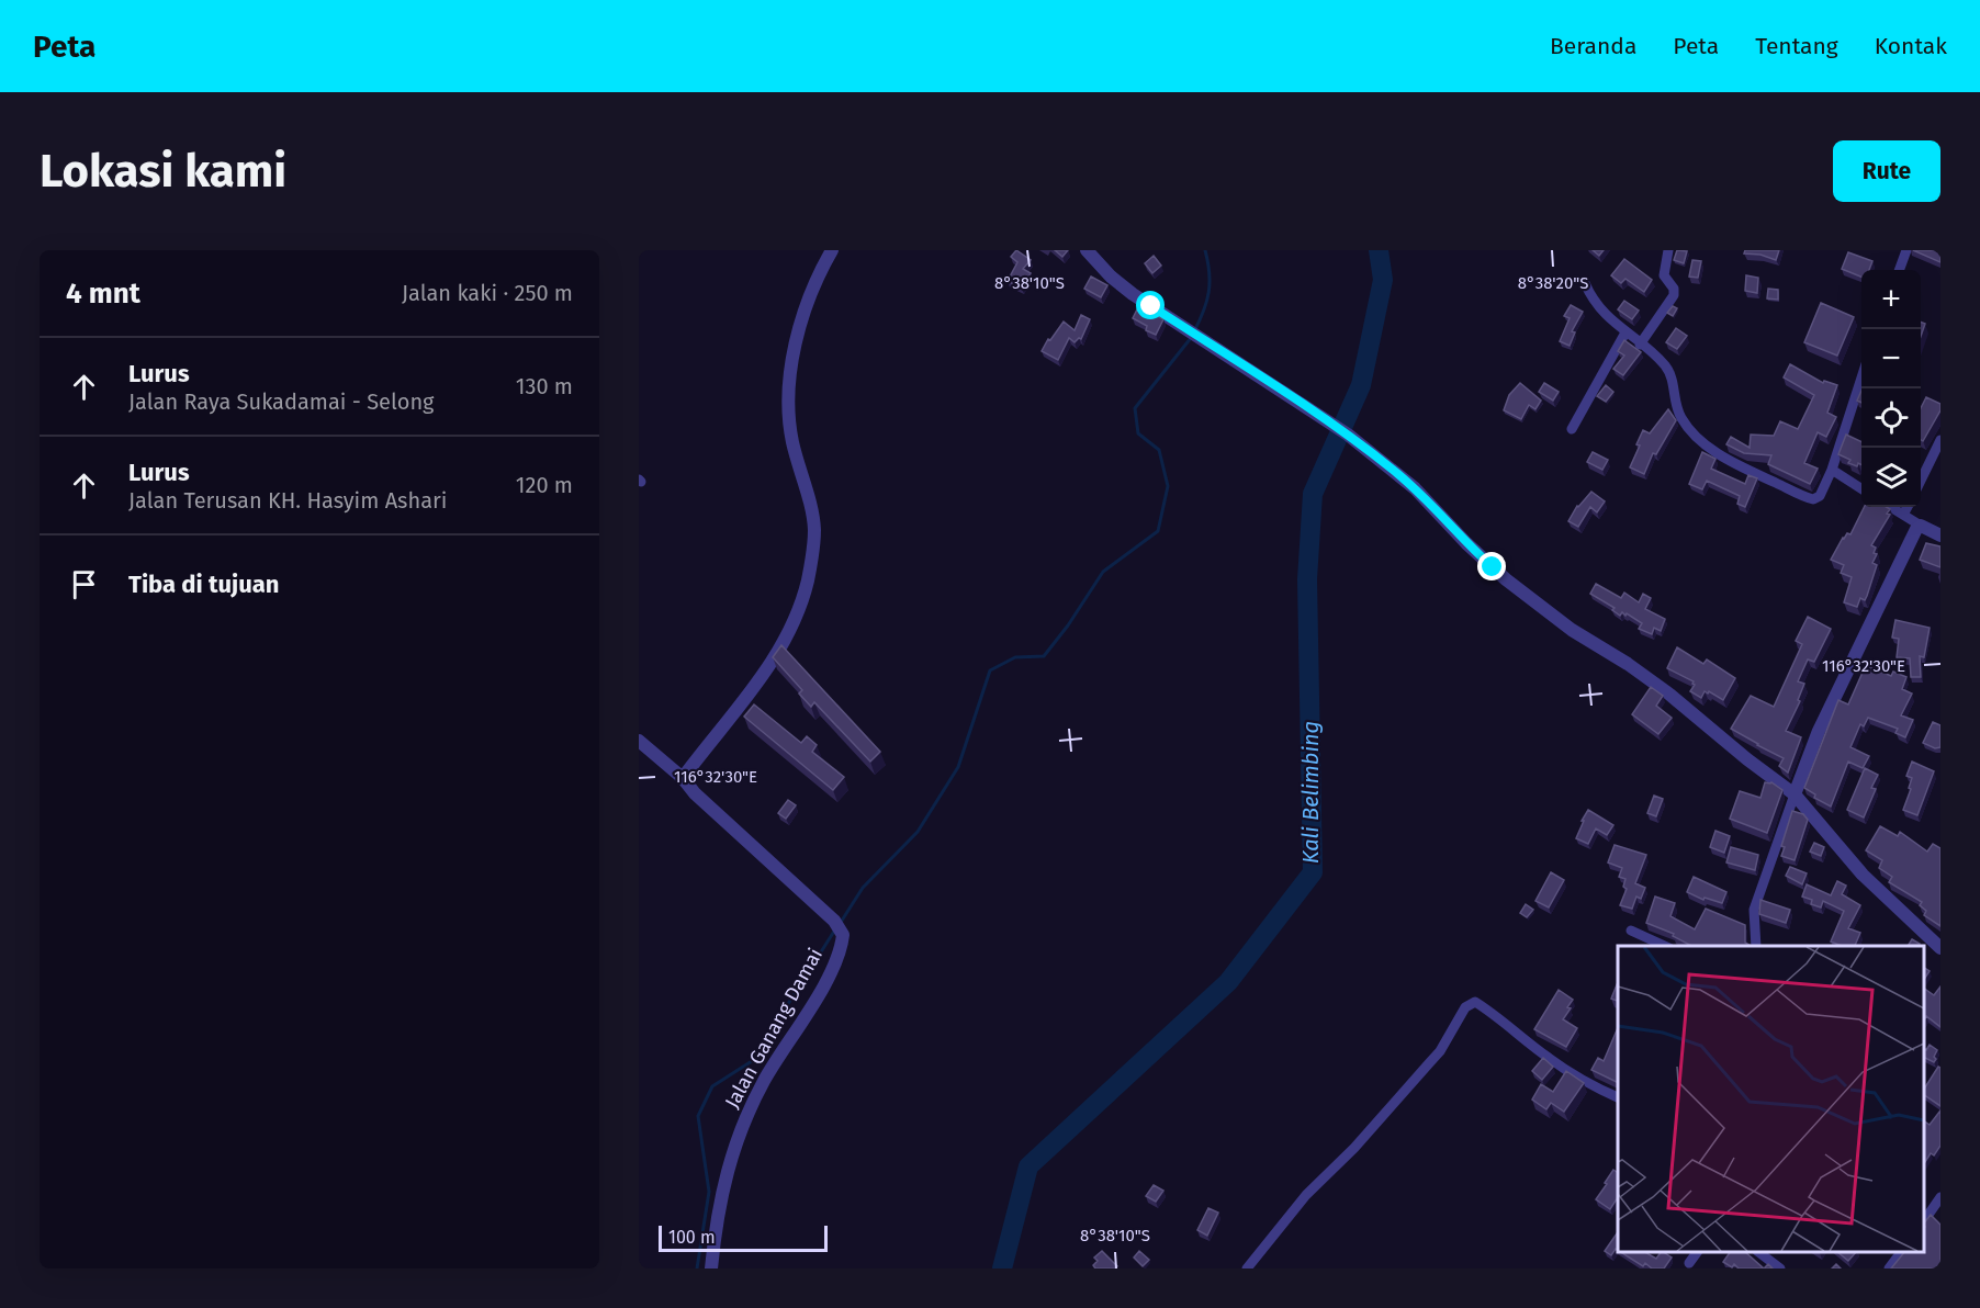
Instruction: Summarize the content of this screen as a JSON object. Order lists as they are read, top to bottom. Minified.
{"streets":{"street":["Jalan Ganang Damai"]},"water":["Kali Belimbing"],"scale_bar":"100 m","page":{"header":"Peta","nav":["Beranda","Peta","Tentang","Kontak"],"buttons":"Rute","title":"Lokasi kami","heading":["4 mnt","Jalan kaki · 250 m"],"map_buttons":["+","−"],"list":[["Lurus","Jalan Raya Sukadamai - Selong","130 m"],["Lurus","Jalan Terusan KH. Hasyim Ashari","120 m"],"Tiba di tujuan"],"scale":"100 m"},"coordinates":["8°38'10\"S","8°38'20\"S","116°32'30\"E"]}
